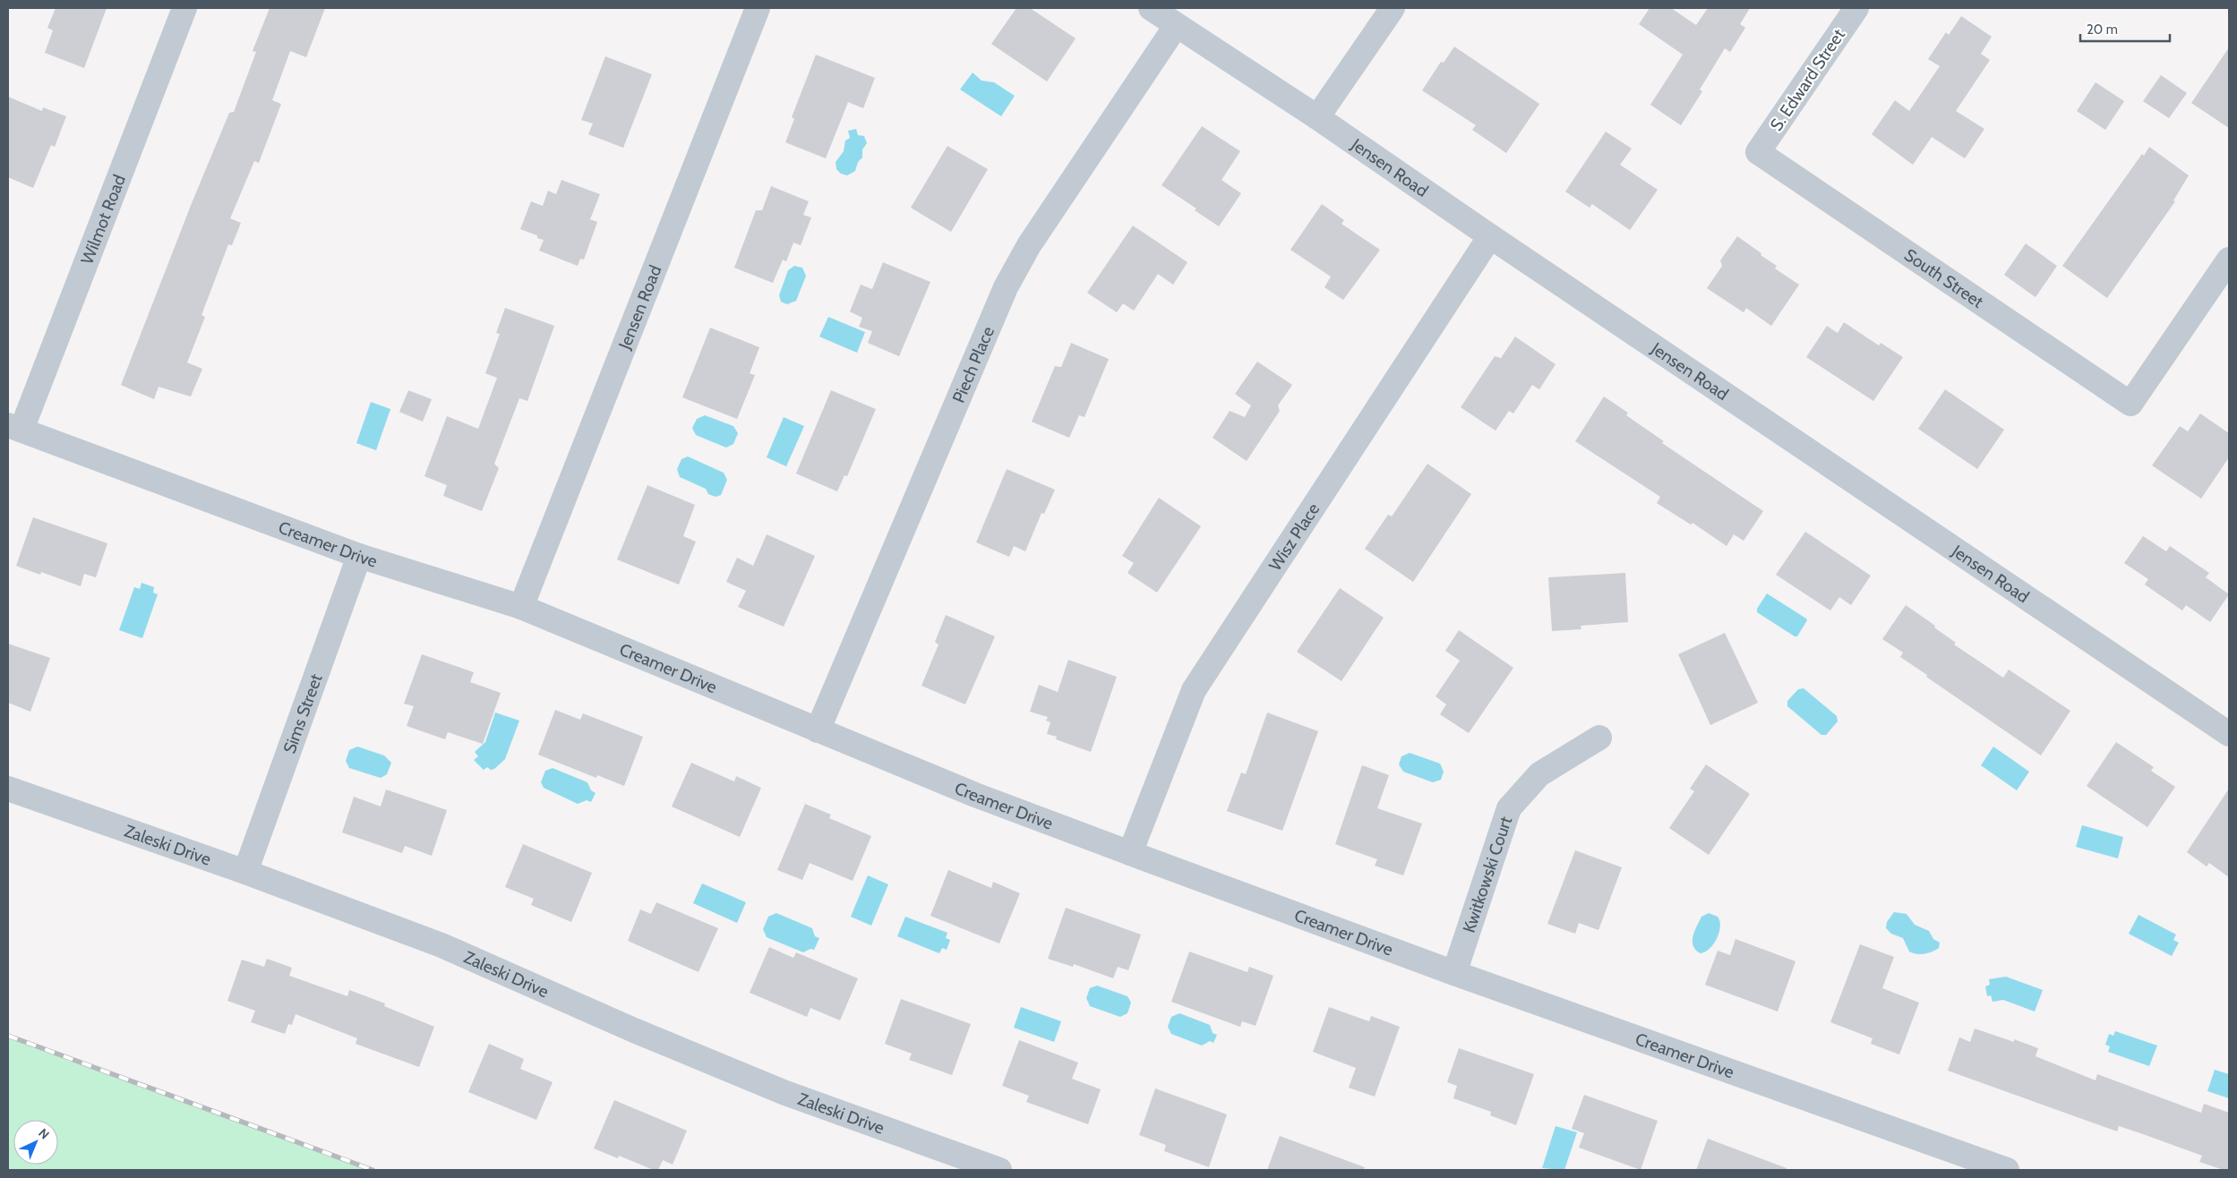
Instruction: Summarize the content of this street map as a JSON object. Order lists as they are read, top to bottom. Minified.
{"streets":{"street":["S. Edward Street","Jensen Road","Wilmot Road","South Street","Piech Place","Wisz Place","Creamer Drive","Sims Street","Zaleski Drive","Kwitkowski Court"]},"crossings":[["S. Edward Street","South Street"],["Jensen Road","Piech Place"],["Jensen Road","Wisz Place"],["Jensen Road","Creamer Drive"],["Wilmot Road","Creamer Drive"],["Piech Place","Creamer Drive"],["Wisz Place","Creamer Drive"],["Creamer Drive","Sims Street"],["Creamer Drive","Kwitkowski Court"],["Sims Street","Zaleski Drive"]],"scale_bar":"20 m","north":"top right"}
